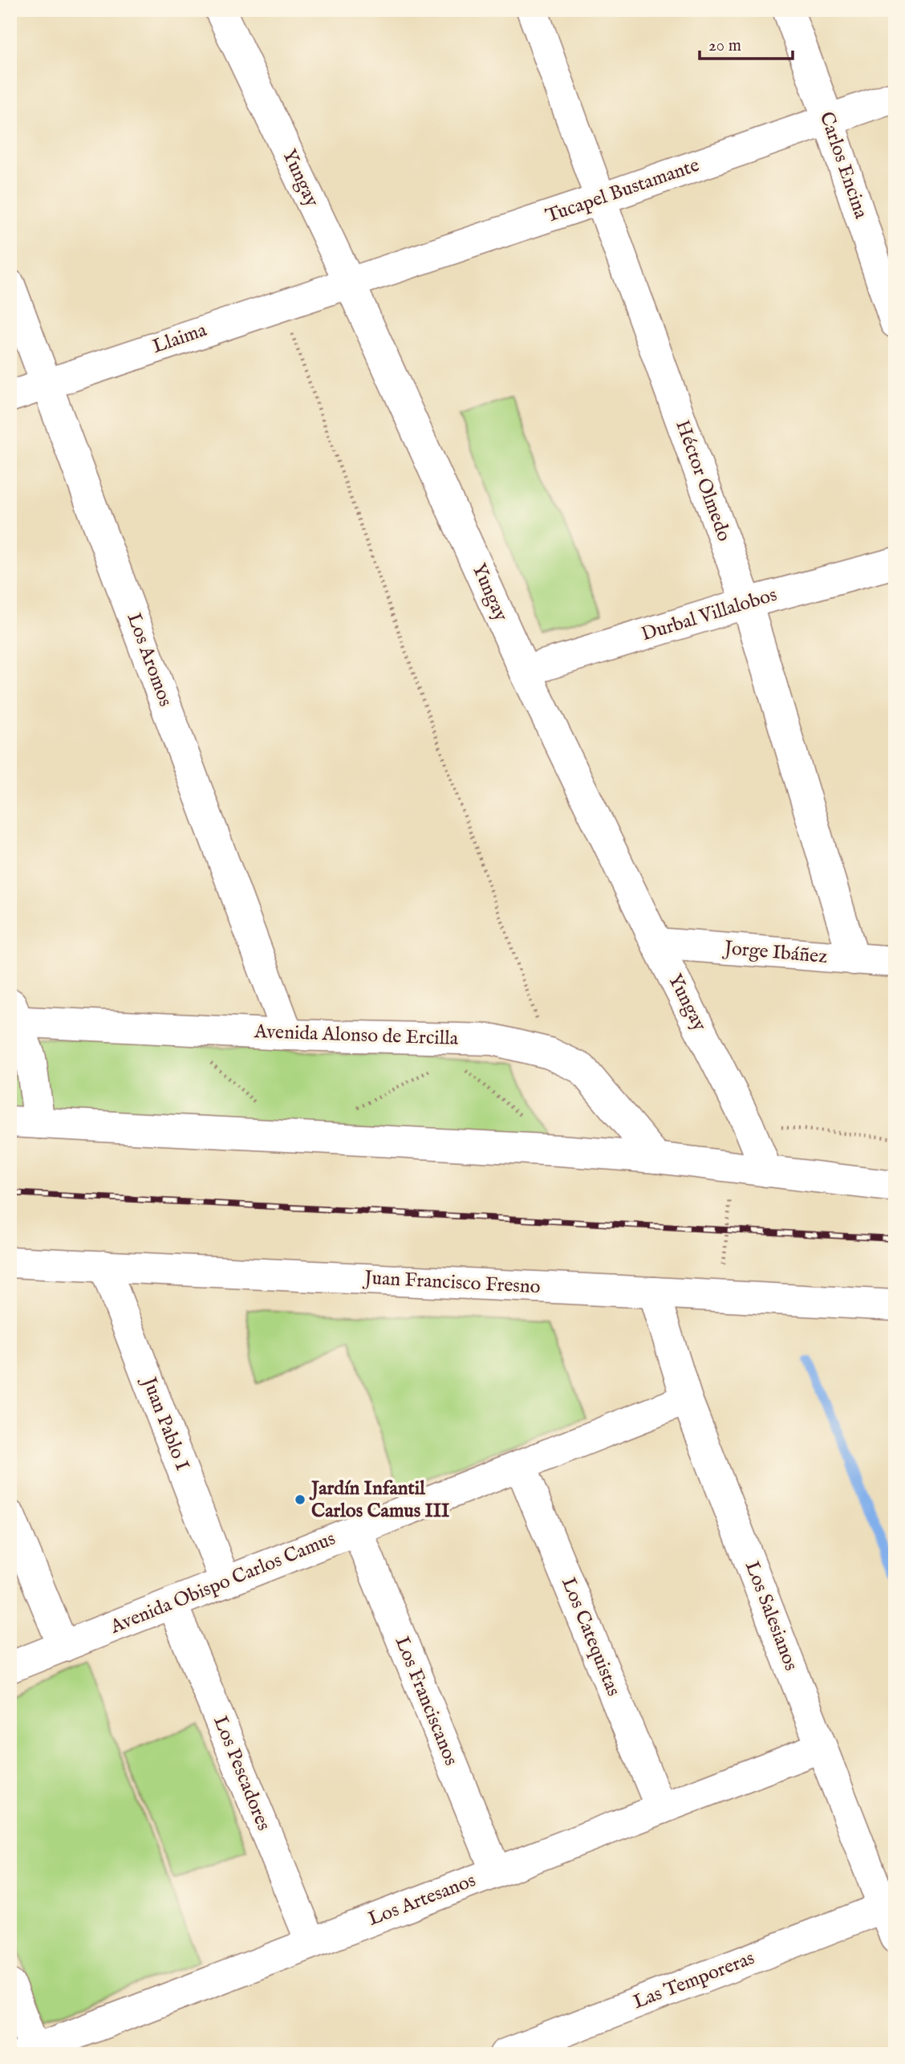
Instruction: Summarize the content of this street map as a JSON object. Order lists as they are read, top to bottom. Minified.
{"streets":{"street":["Carlos Encina","Yungay","Tucapel Bustamante","Llaima","Héctor Olmedo","Durbal Villalobos","Los Aromos","Jorge Ibáñez","Avenida Alonso de Ercilla","Juan Francisco Fresno","Juan Pablo I","Avenida Obispo Carlos Camus","Los Salesianos","Los Catequistas","Los Franciscanos","Los Pescadores","Los Artesanos","Las Temporeras"]},"crossings":[["Carlos Encina","Tucapel Bustamante"],["Yungay","Tucapel Bustamante"],["Yungay","Llaima"],["Yungay","Durbal Villalobos"],["Yungay","Jorge Ibáñez"],["Tucapel Bustamante","Llaima"],["Tucapel Bustamante","Héctor Olmedo"],["Llaima","Los Aromos"],["Héctor Olmedo","Durbal Villalobos"],["Héctor Olmedo","Jorge Ibáñez"],["Los Aromos","Avenida Alonso de Ercilla"],["Juan Francisco Fresno","Juan Pablo I"],["Juan Francisco Fresno","Los Salesianos"],["Juan Pablo I","Avenida Obispo Carlos Camus"],["Avenida Obispo Carlos Camus","Los Salesianos"],["Avenida Obispo Carlos Camus","Los Catequistas"],["Avenida Obispo Carlos Camus","Los Franciscanos"],["Avenida Obispo Carlos Camus","Los Pescadores"],["Los Salesianos","Los Artesanos"],["Los Salesianos","Las Temporeras"],["Los Catequistas","Los Artesanos"],["Los Franciscanos","Los Artesanos"],["Los Pescadores","Los Artesanos"]],"places":["Jardín Infantil Carlos Camus III"],"scale_bar":"20 m"}
